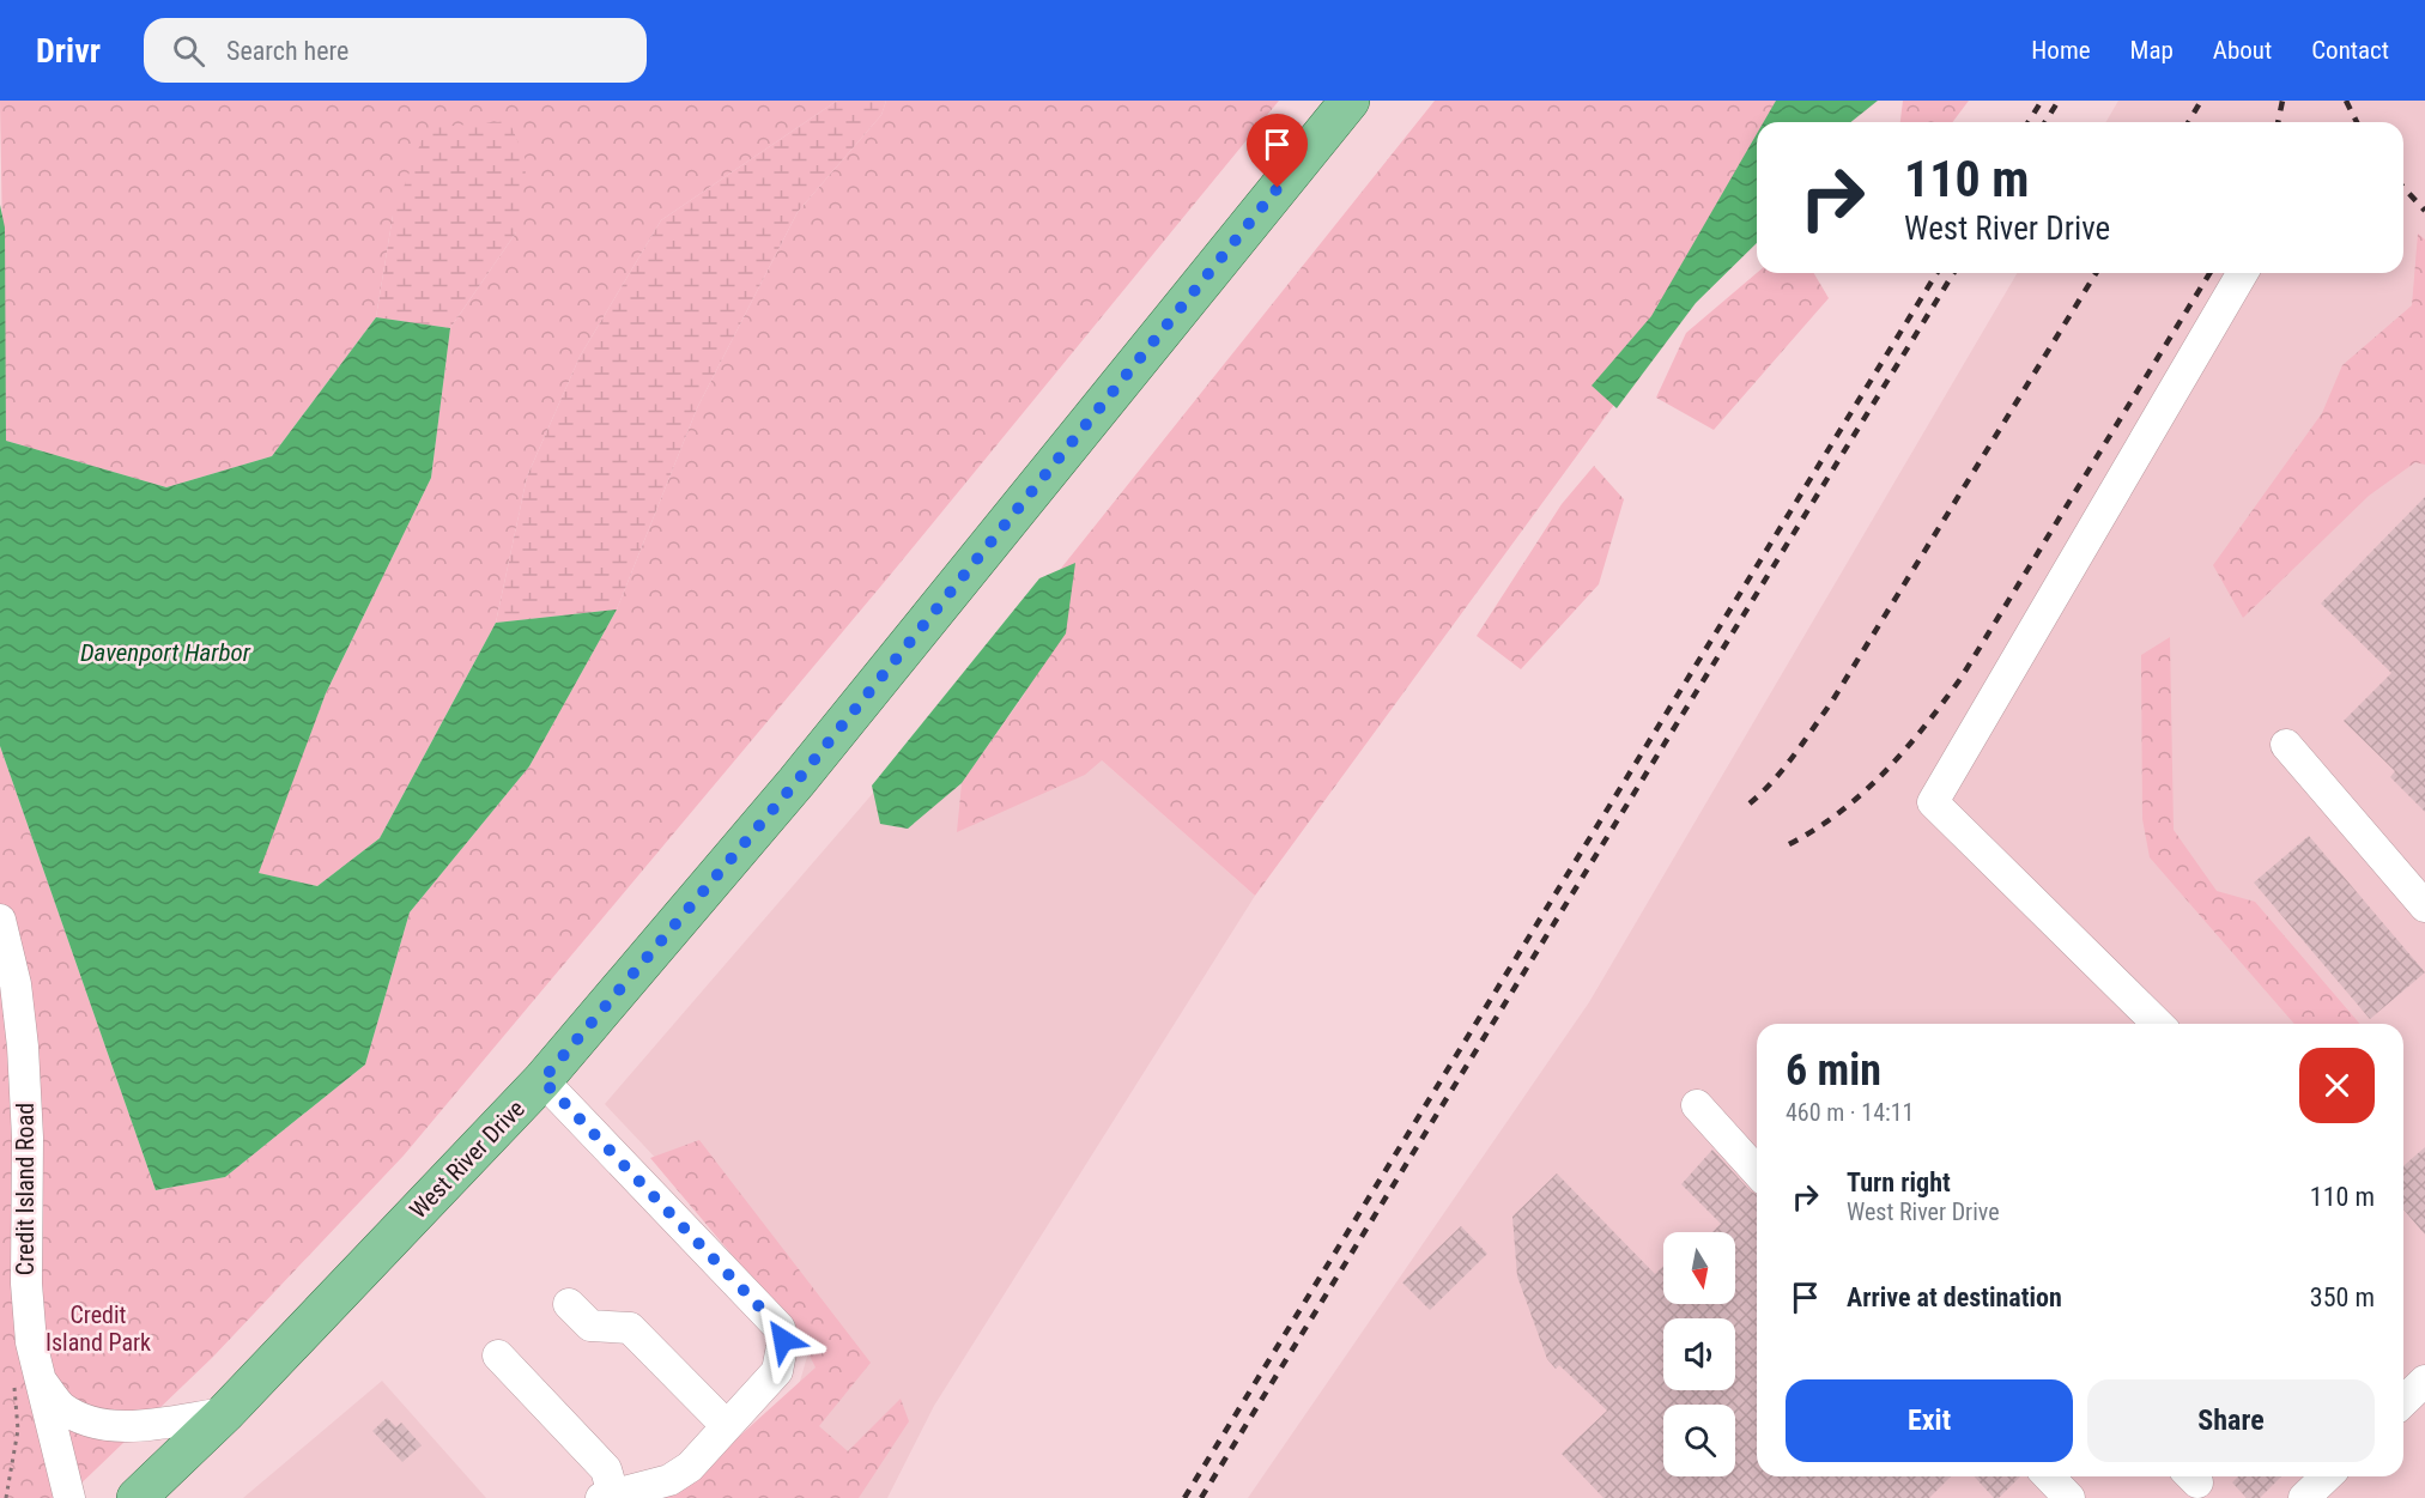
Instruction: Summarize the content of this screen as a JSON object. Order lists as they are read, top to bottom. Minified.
{"streets":{"main road":["West River Drive"],"street":["Credit Island Road"]},"water":["Davenport Harbor"],"parks":["Credit Island Park"],"north":"bottom","page":{"header":"Drivr","search":"Search here","nav":["Home","Map","About","Contact"],"turn":["110 m","West River Drive"],"heading":["6 min","460 m · 14:11"],"list":[{"name":"Turn right","note":"West River Drive","value":"110 m"},{"name":"Arrive at destination","value":"350 m"}],"buttons":["Exit","Share"]}}
